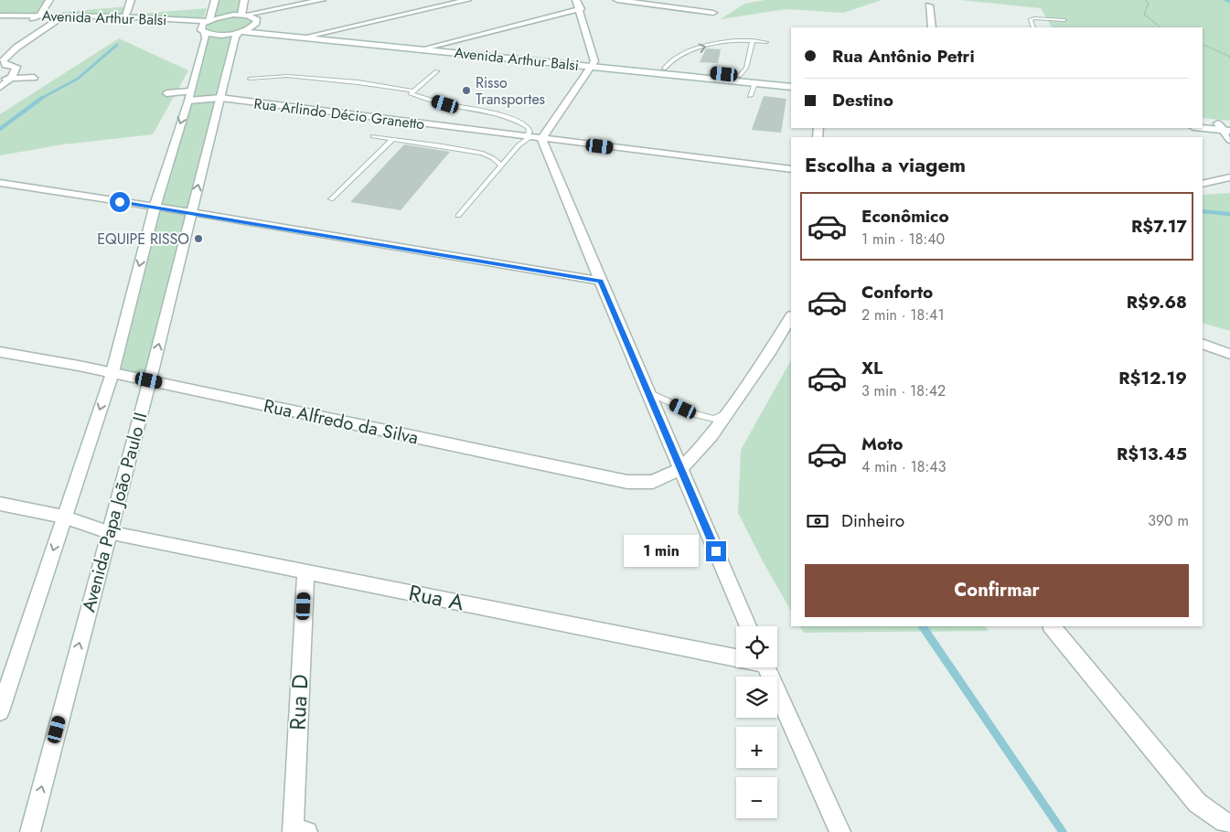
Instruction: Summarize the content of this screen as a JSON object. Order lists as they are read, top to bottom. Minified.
{"streets":{"street":["Avenida Arthur Balsi","Rua Arlindo Décio Granetto","Rua Alfredo da Silva","Avenida Papa João Paulo II","Rua A","Rua D"]},"crossings":[["Avenida Arthur Balsi","Avenida Papa João Paulo II"],["Rua Arlindo Décio Granetto","Avenida Papa João Paulo II"],["Rua Alfredo da Silva","Avenida Papa João Paulo II"],["Avenida Papa João Paulo II","Rua A"],["Rua A","Rua D"]],"places":["Risso Transportes","EQUIPE RISSO"],"page":{"banner":["Rua Antônio Petri","Destino"],"heading":"Escolha a viagem","list":[{"name":"Econômico","note":"1 min · 18:40","value":"R$7.17"},{"name":"Conforto","note":"2 min · 18:41","value":"R$9.68"},{"name":"XL","note":"3 min · 18:42","value":"R$12.19"},{"name":"Moto","note":"4 min · 18:43","value":"R$13.45"}],"pay":["Dinheiro","390 m"],"bubble":"1 min","buttons":"Confirmar","map_buttons":["+","−"]}}
